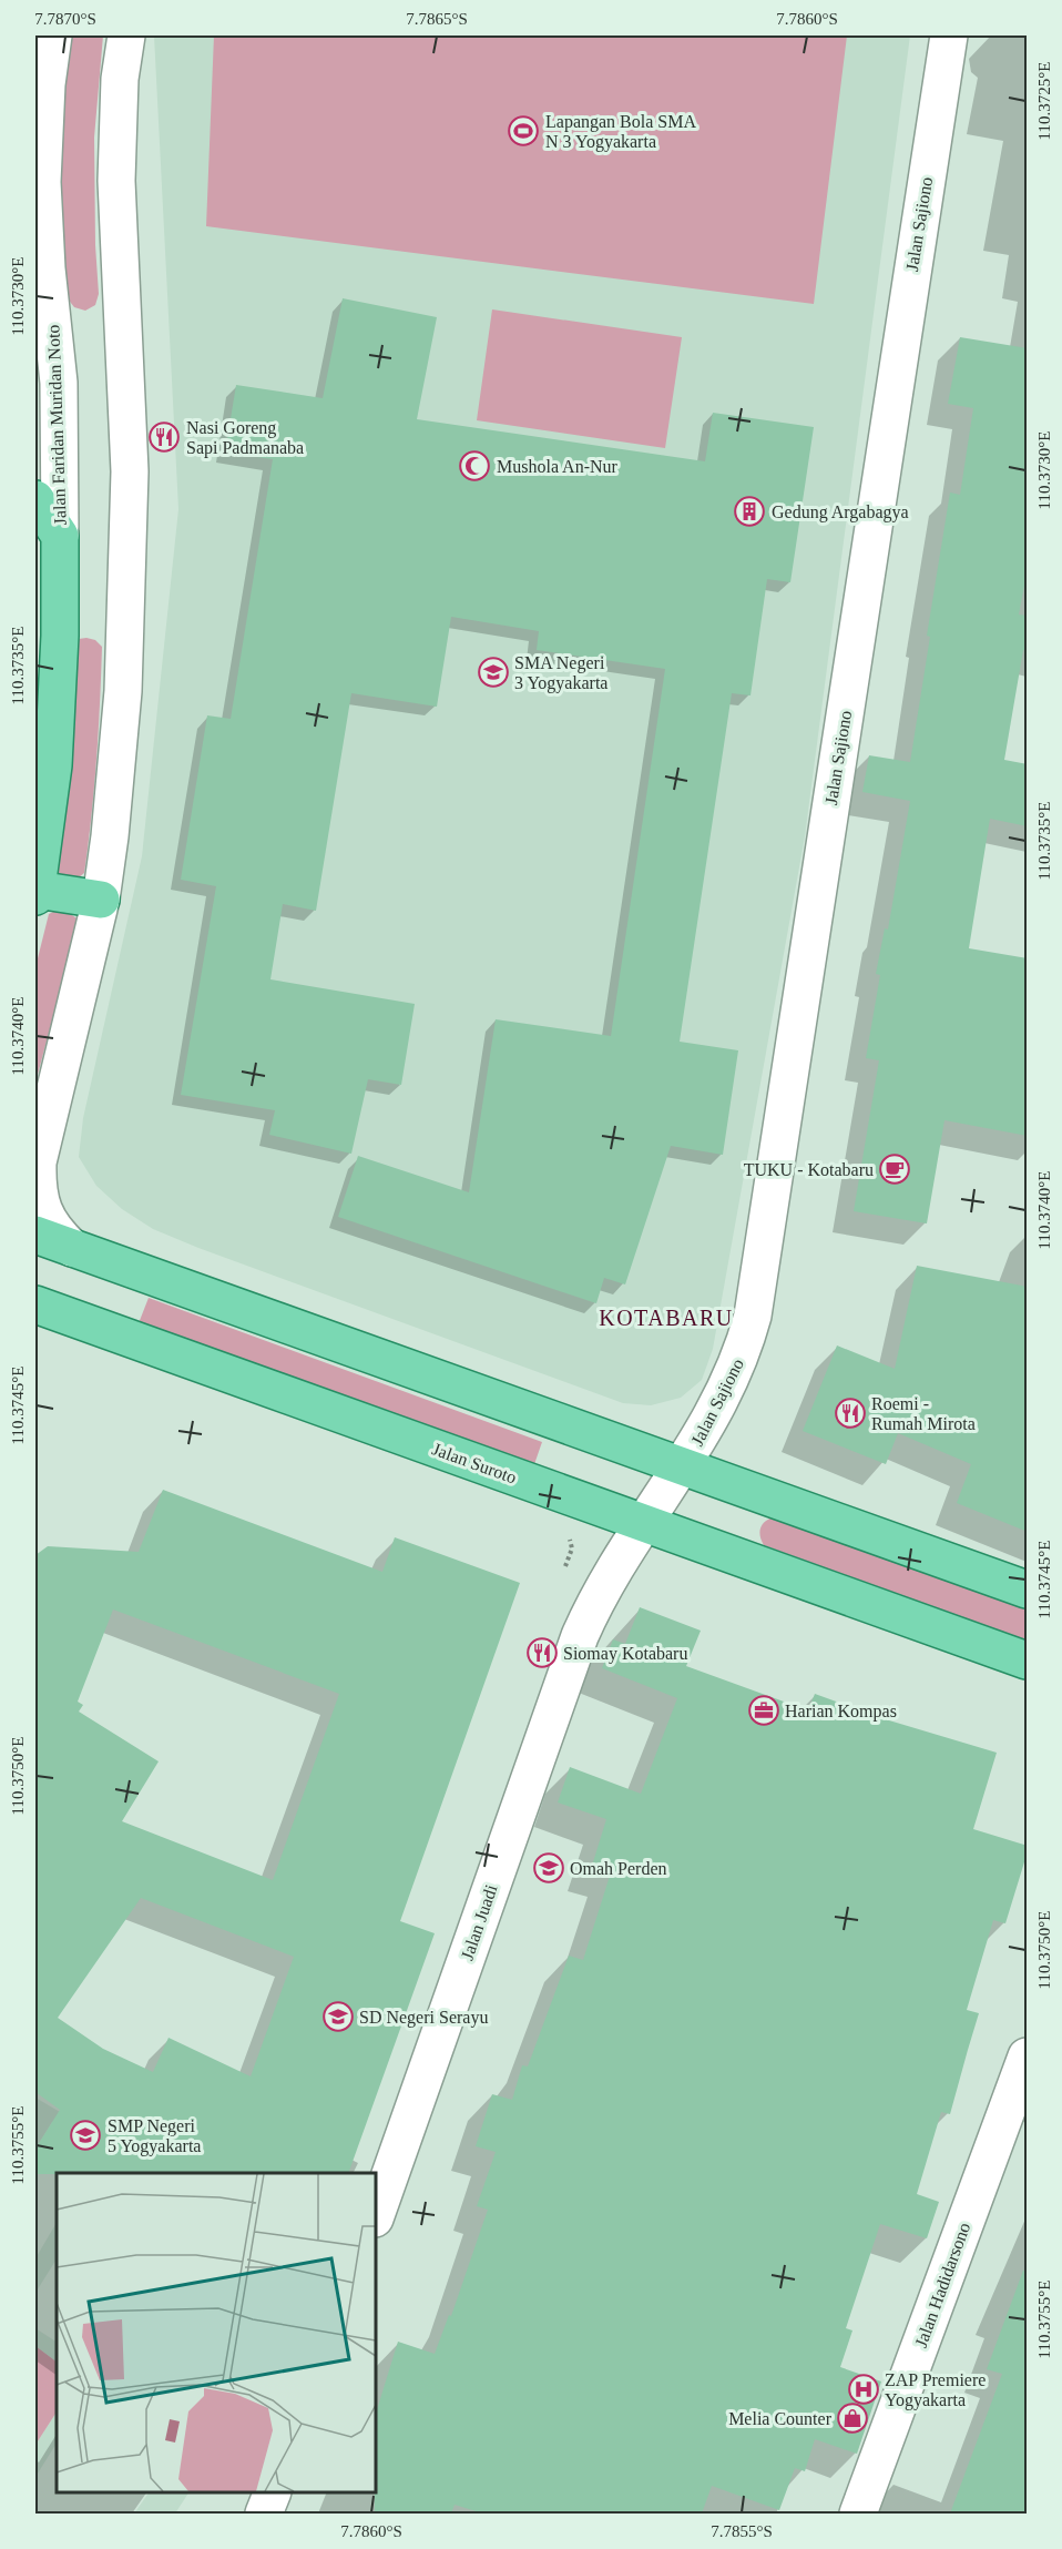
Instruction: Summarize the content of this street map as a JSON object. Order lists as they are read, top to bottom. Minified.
{"streets":{"main road":["Jalan Suroto"],"street":["Jalan Sajiono","Jalan Faridan Muridan Noto","Jalan Juadi","Jalan Hadidarsono"]},"crossings":[["Jalan Sajiono","Jalan Suroto"],["Jalan Sajiono","Jalan Juadi"],["Jalan Suroto","Jalan Juadi"]],"districts":["KOTABARU"],"places":{"sports":["Lapangan Bola SMA N 3 Yogyakarta"],"restaurant":["Nasi Goreng Sapi Padmanaba","Roemi - Rumah Mirota","Siomay Kotabaru"],"mosque":["Mushola An-Nur"],"building":["Gedung Argabagya"],"school or university":["SMA Negeri 3 Yogyakarta","Omah Perden","SD Negeri Serayu","SMP Negeri 5 Yogyakarta"],"cafe":["TUKU - Kotabaru"],"office":["Harian Kompas"],"hospital":["ZAP Premiere Yogyakarta"],"shop":["Melia Counter"]},"coordinates":["7.7870°S","7.7865°S","7.7860°S","110.3725°E","110.3730°E","110.3735°E","110.3740°E","110.3745°E","110.3750°E","110.3755°E","7.7855°S"]}
